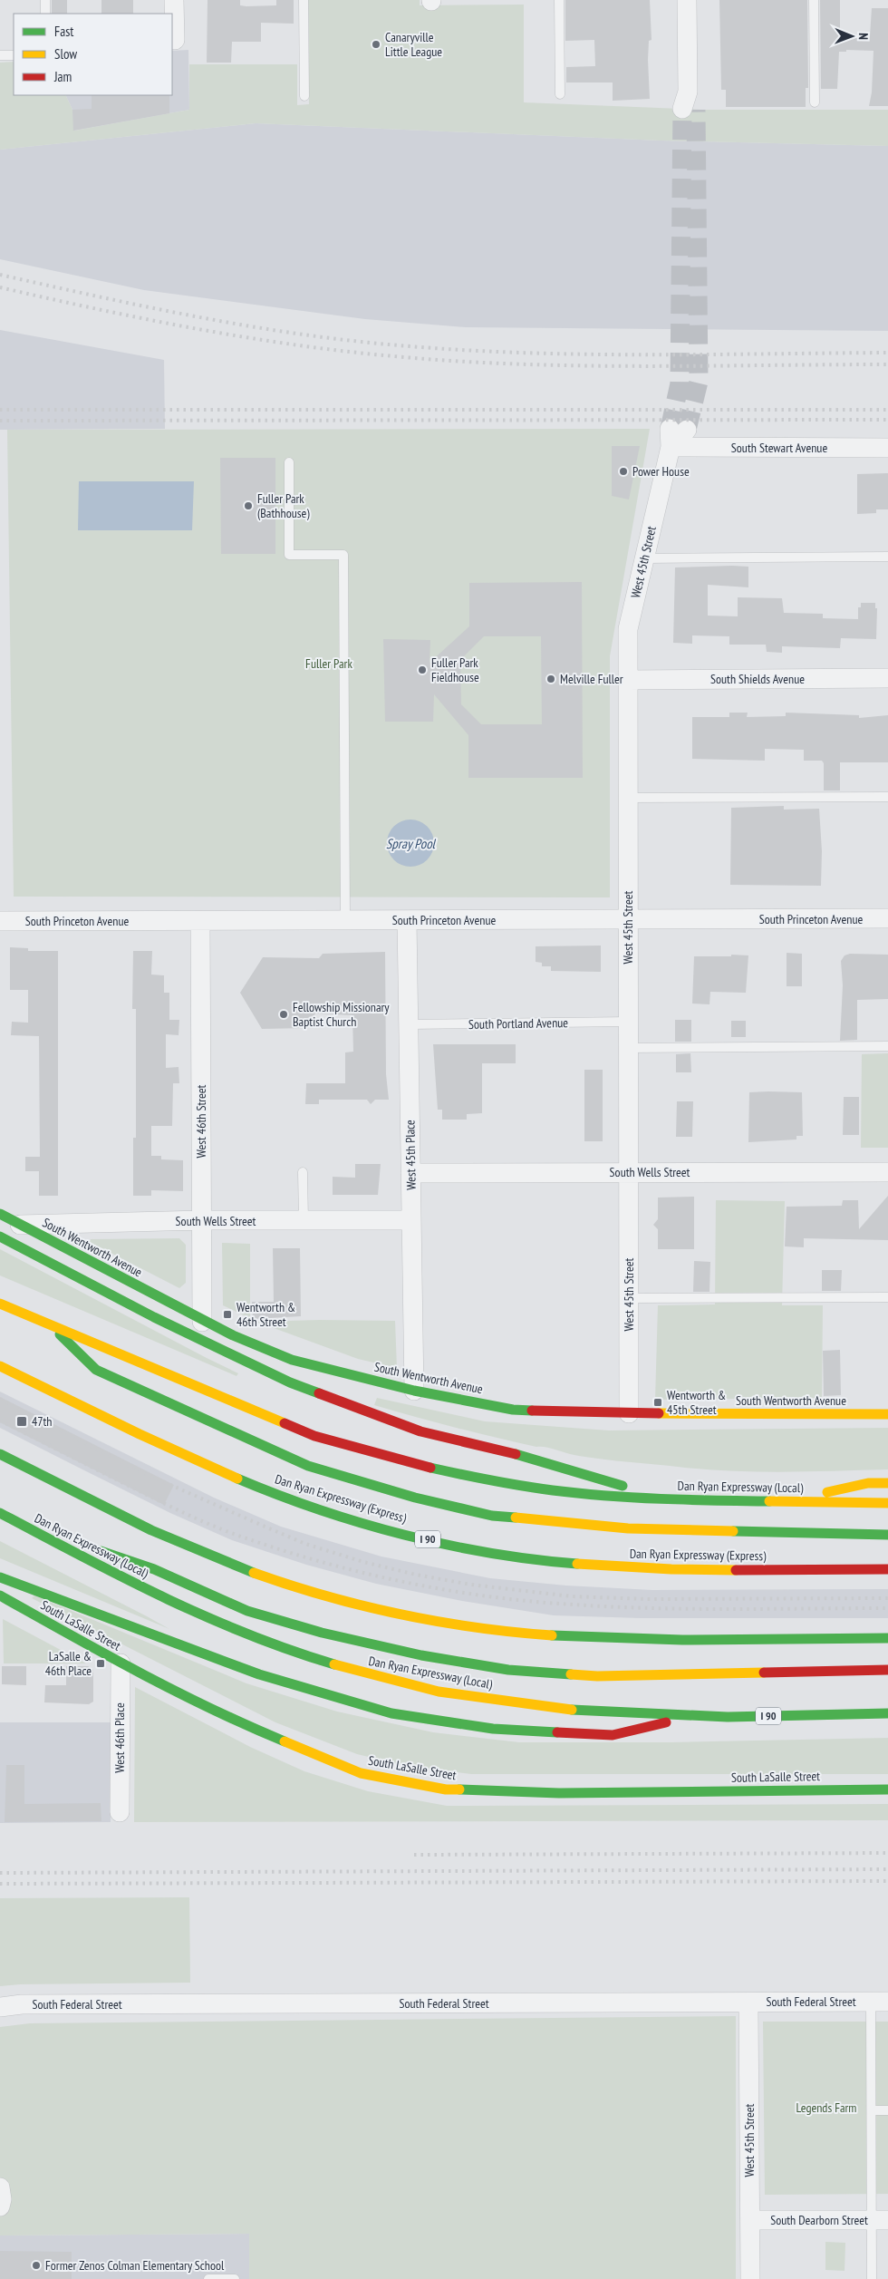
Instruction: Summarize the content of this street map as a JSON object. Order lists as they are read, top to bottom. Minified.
{"streets":{"main road":["South Wentworth Avenue","Dan Ryan Expressway (Local)","Dan Ryan Expressway (Express)","I 90","South LaSalle Street"],"street":["South Stewart Avenue","West 45th Street","South Shields Avenue","South Princeton Avenue","West 46th Street","West 45th Place","South Wells Street","West 46th Place","South Federal Street","South Dearborn Street"],"lane":["South Portland Avenue"]},"crossings":[["South Stewart Avenue","West 45th Street"],["West 45th Street","South Shields Avenue"],["West 45th Street","South Princeton Avenue"],["West 45th Street","South Portland Avenue"],["West 45th Street","South Wells Street"],["West 45th Street","South Wentworth Avenue"],["West 45th Street","South Federal Street"],["West 45th Street","South Dearborn Street"],["South Princeton Avenue","West 46th Street"],["South Princeton Avenue","West 45th Place"],["South Portland Avenue","West 45th Place"],["West 46th Street","South Wells Street"],["West 46th Street","South Wentworth Avenue"],["West 45th Place","South Wells Street"],["West 45th Place","South Wentworth Avenue"],["South Wells Street","South Wentworth Avenue"],["South LaSalle Street","West 46th Place"]],"water":["Spray Pool"],"parks":["Fuller Park","Legends Farm"],"places":{"other":["Canaryville Little League","Power House","Fuller Park (Bathhouse)","Fuller Park Fieldhouse","Melville Fuller","Fellowship Missionary Baptist Church","Former Zenos Colman Elementary School"],"transit":["Wentworth & 46th Street","Wentworth & 45th Street","47th","LaSalle & 46th Place"]},"legend":["Fast","Slow","Jam"],"north":"right"}
